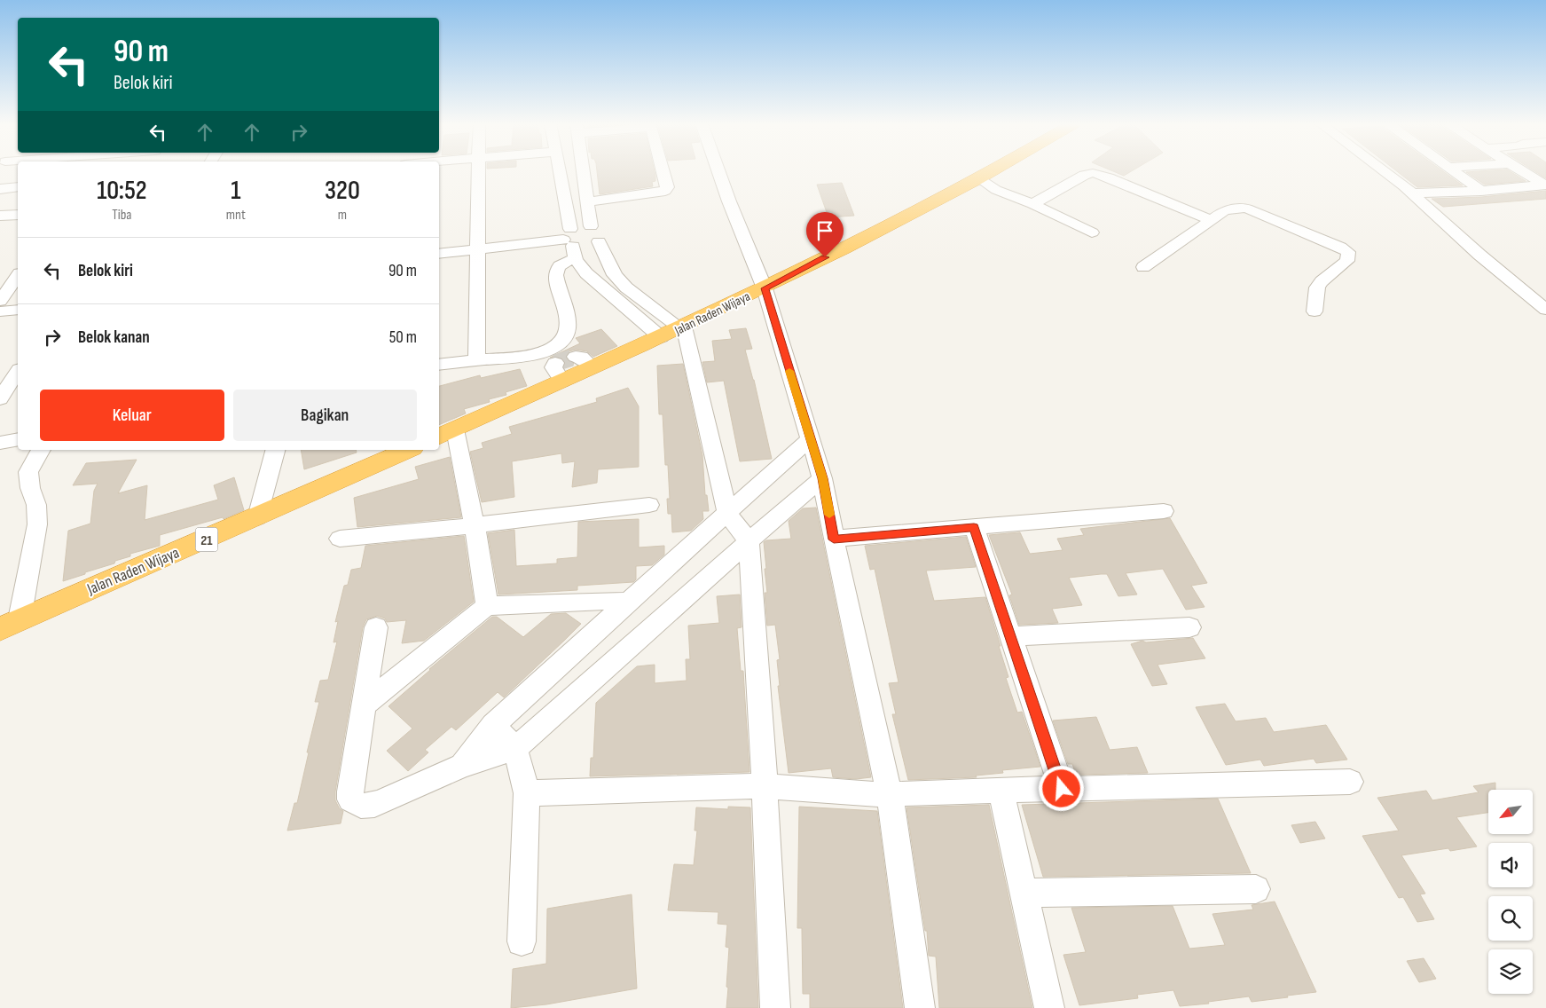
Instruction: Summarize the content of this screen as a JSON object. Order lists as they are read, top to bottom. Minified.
{"streets":{"highway":["Jalan Raden Wijaya","21"]},"north":"bottom left","page":{"turn":["90 m","Belok kiri"],"eta":["10:52","Tiba","1","mnt","320","m"],"list":[{"name":"Belok kiri","value":"90 m"},{"name":"Belok kanan","value":"50 m"}],"buttons":["Keluar","Bagikan"]}}
